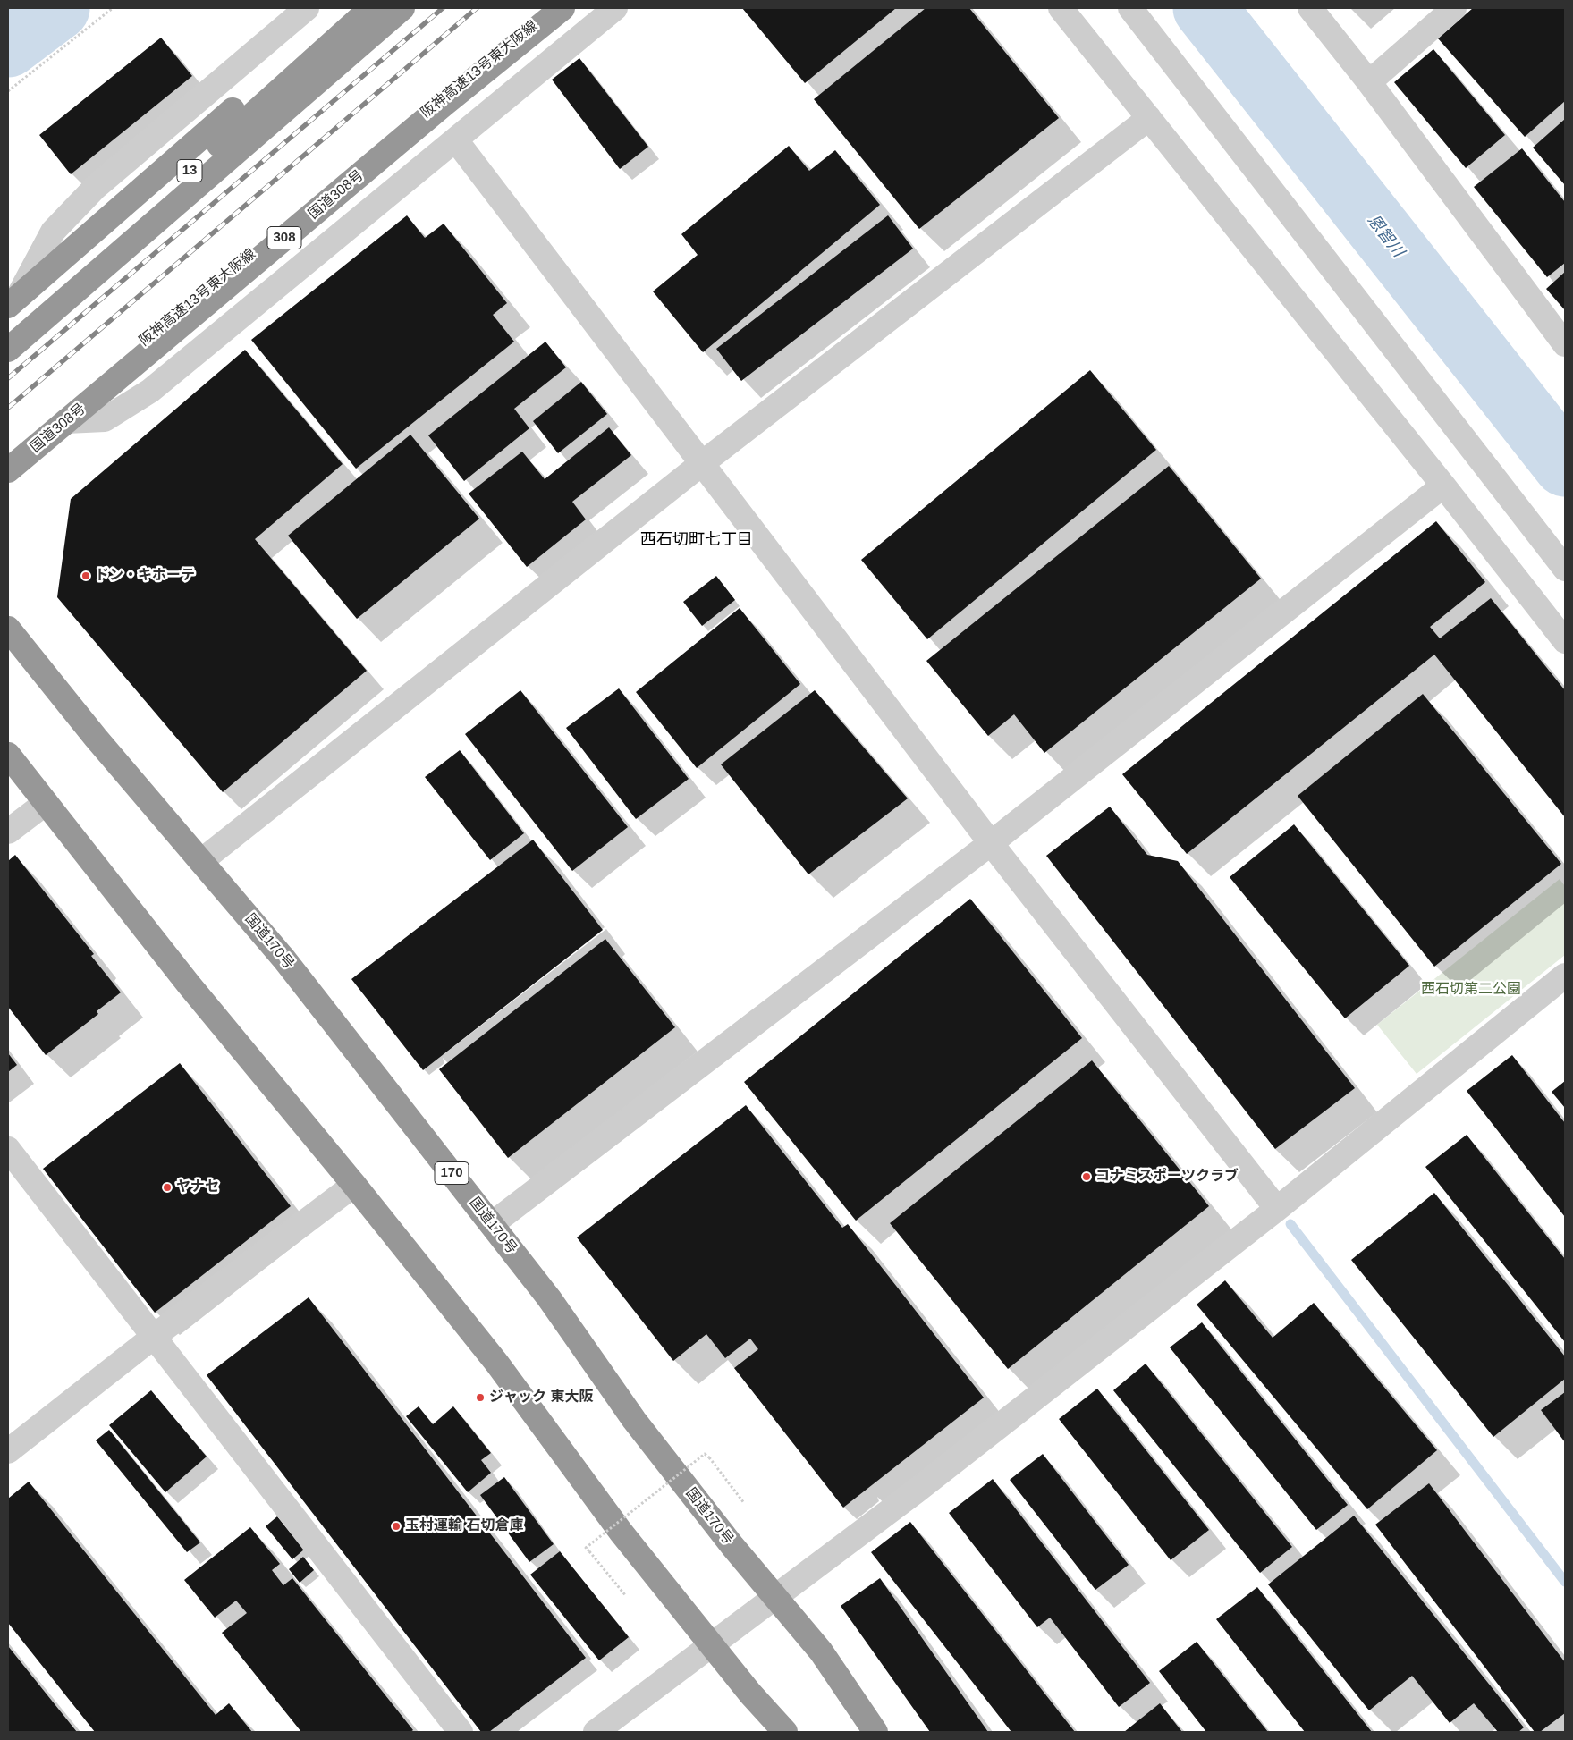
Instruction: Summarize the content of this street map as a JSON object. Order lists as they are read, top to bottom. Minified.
{"streets":{"highway":["阪神高速13号東大阪線","13","国道308号","308","国道170号","170"]},"districts":["西石切町七丁目"],"water":["恩智川"],"parks":["西石切第二公園"],"places":["ドン・キホーテ","コナミスポーツクラブ","ヤナセ","ジャック 東大阪","玉村運輸 石切倉庫"]}
